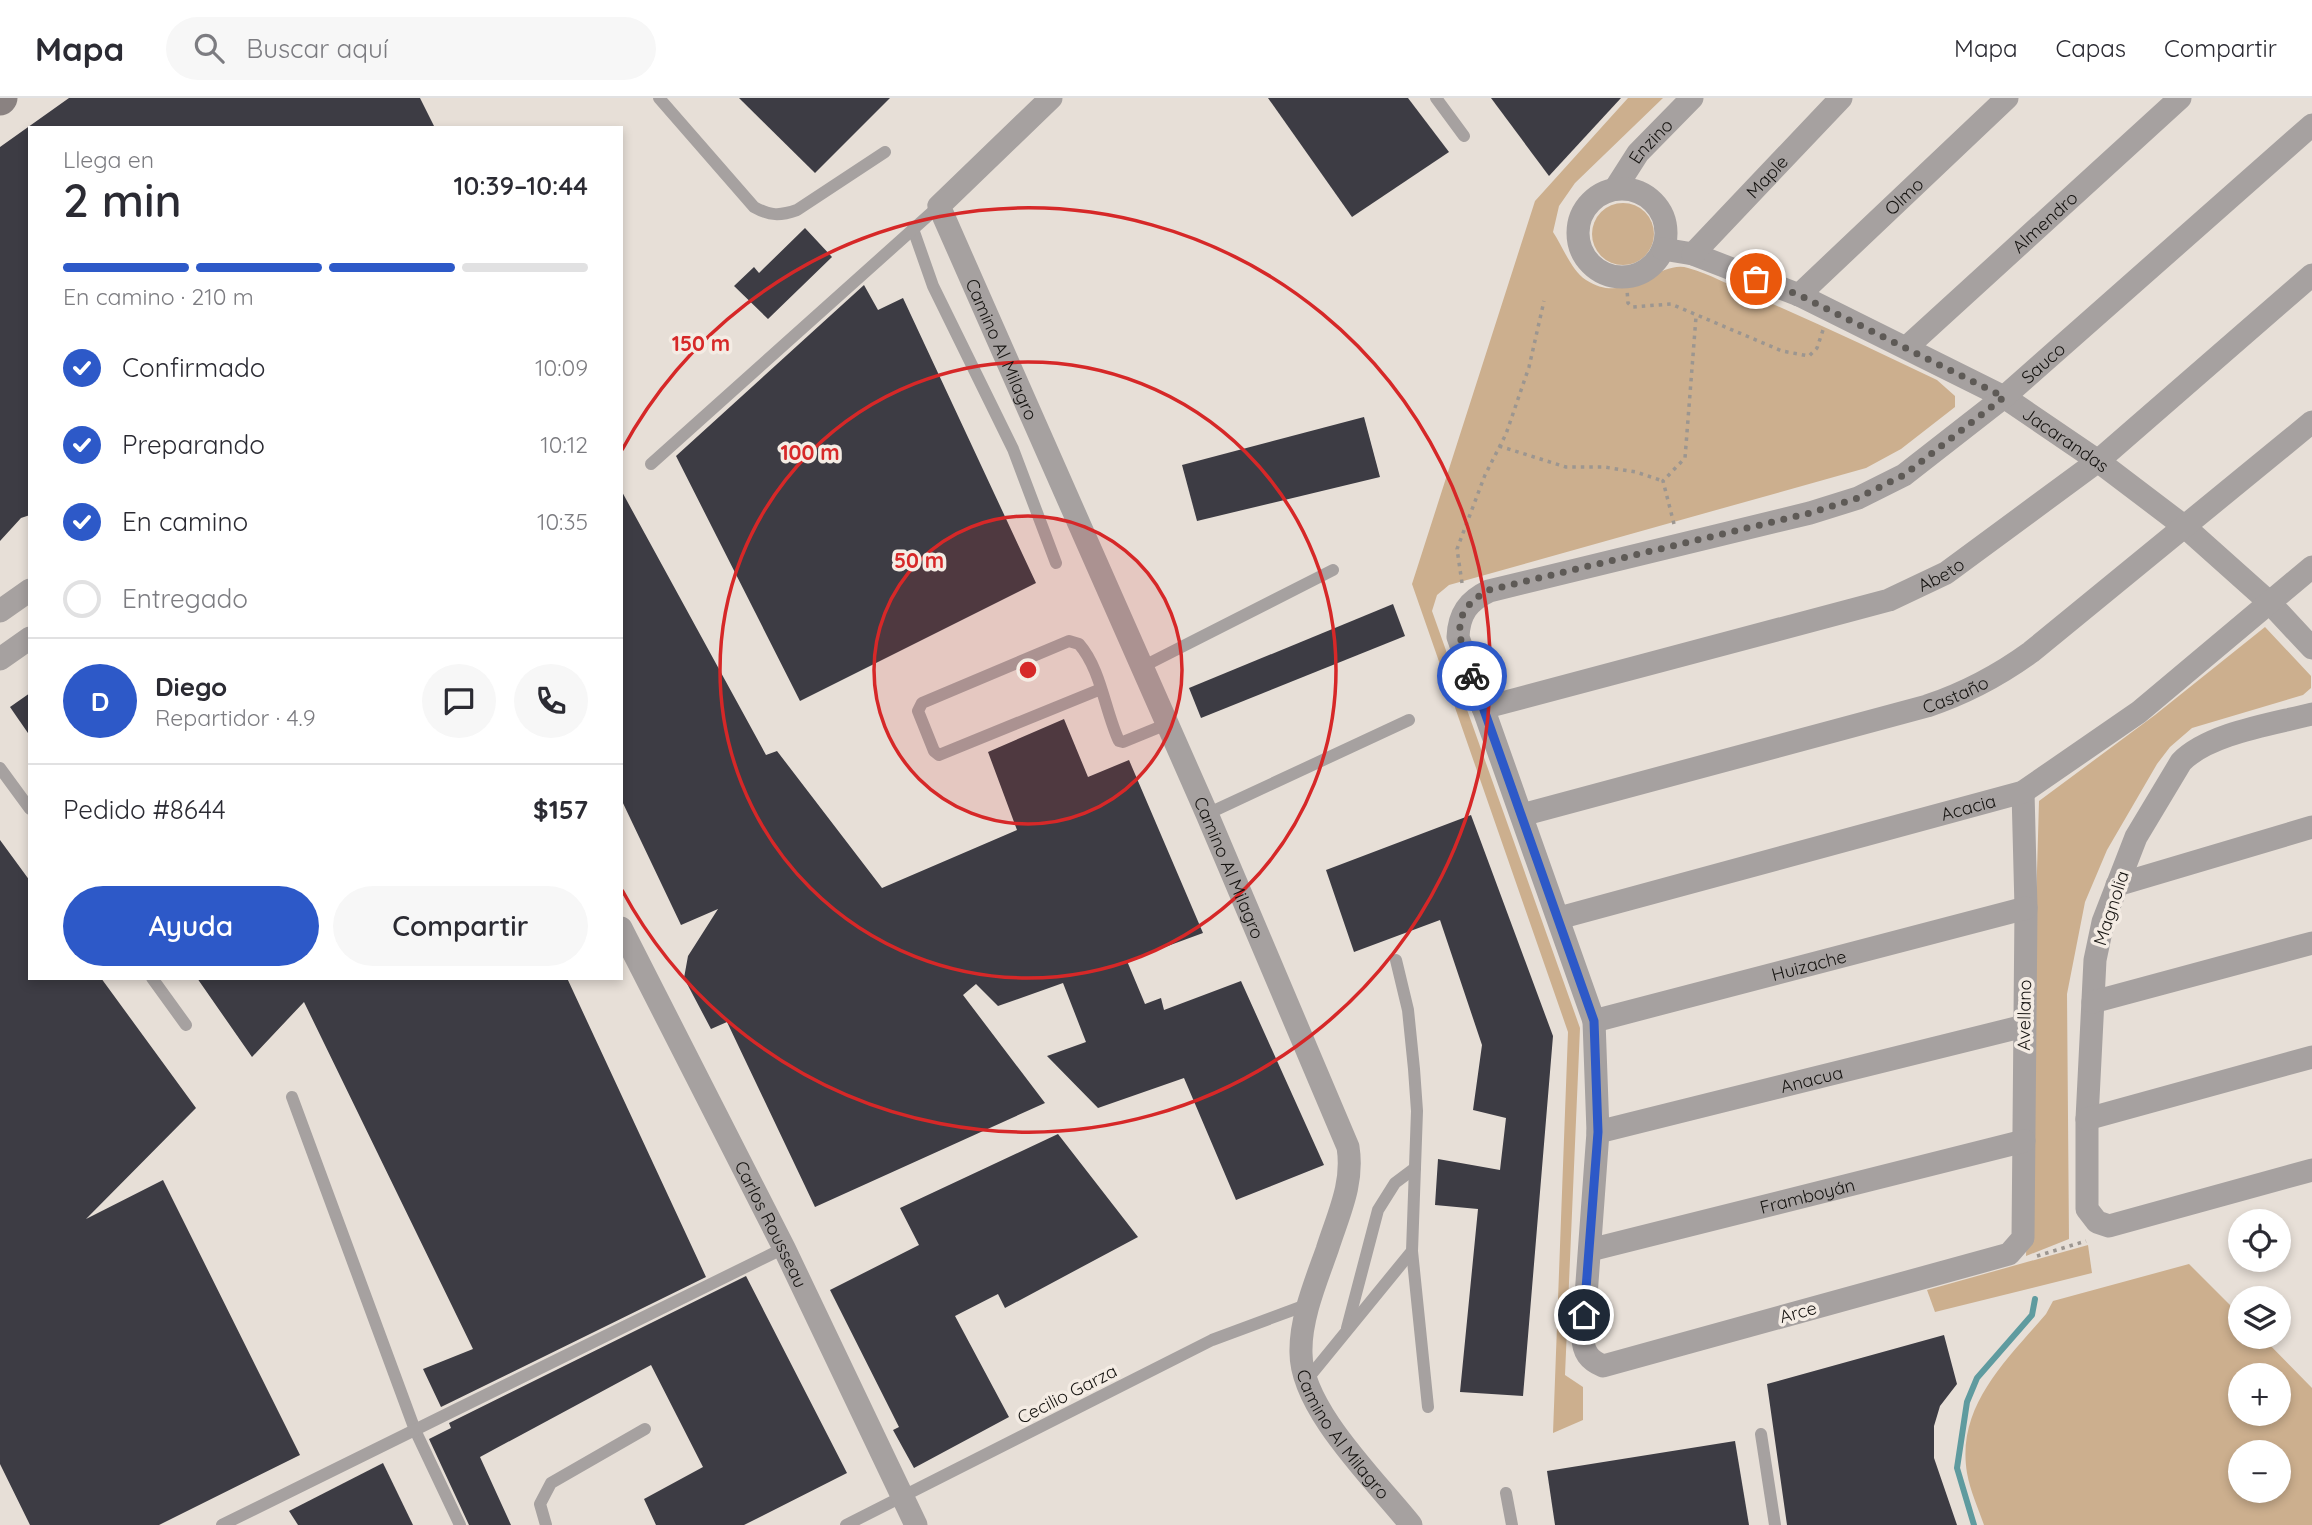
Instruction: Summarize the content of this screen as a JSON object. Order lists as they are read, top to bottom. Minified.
{"streets":{"street":["Enzino","Maple","Olmo","Almendro","Camino Al Milagro","Sauco","Jacarandas","Abeto","Castaño","Acacia","Magnolia","Huizache","Avellano","Anacua","Framboyán","Carlos Rousseau","Arce"],"lane":["Cecilio Garza"]},"crossings":[["Enzino","Jacarandas"],["Maple","Jacarandas"],["Olmo","Jacarandas"],["Almendro","Jacarandas"],["Camino Al Milagro","Cecilio Garza"],["Sauco","Jacarandas"],["Jacarandas","Abeto"],["Jacarandas","Castaño"],["Jacarandas","Acacia"],["Acacia","Avellano"],["Huizache","Avellano"],["Avellano","Anacua"],["Avellano","Framboyán"],["Avellano","Arce"],["Framboyán","Arce"],["Carlos Rousseau","Cecilio Garza"]],"page":{"header":"Mapa","search":"Buscar aquí","nav":["Mapa","Capas","Compartir"],"heading":["2 min","Llega en","10:39–10:44"],"panel":["Diego","Repartidor · 4.9","Pedido #8644","$157"],"bar":"En camino · 210 m","list":[["Confirmado","10:09"],["Preparando","10:12"],["En camino","10:35"],"Entregado"],"round":"D","buttons":["Ayuda","Compartir"],"map_buttons":["+","−"]},"rings":["150 m","100 m","50 m"]}
